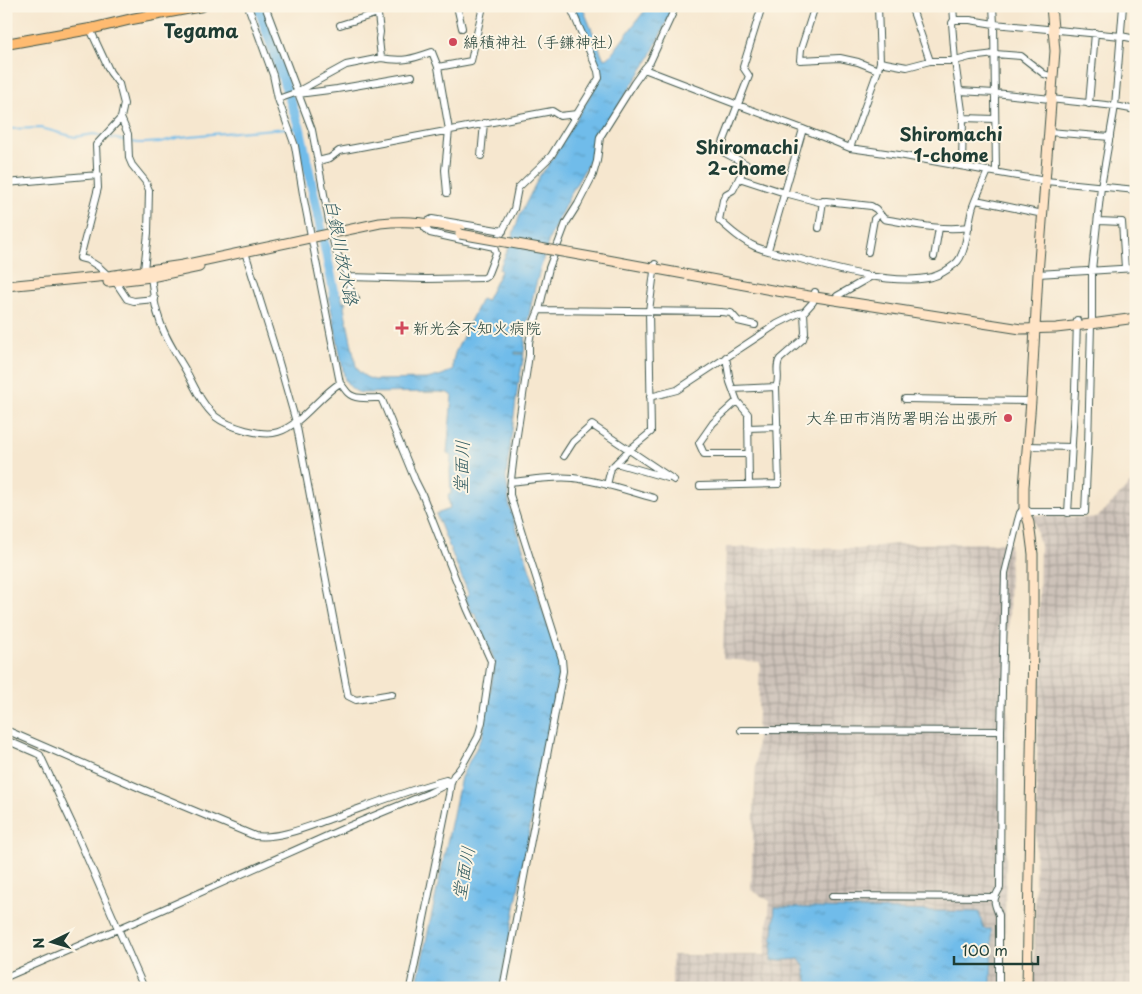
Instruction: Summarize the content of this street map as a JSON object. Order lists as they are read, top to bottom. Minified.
{"districts":["Tegama","Shiromachi 1-chome","Shiromachi 2-chome"],"water":["白銀川放水路","堂面川"],"places":{"other":["綿積神社（手鎌神社）","大牟田市消防署明治出張所"],"health":["新光会不知火病院"]},"scale_bar":"100 m","north":"left"}
